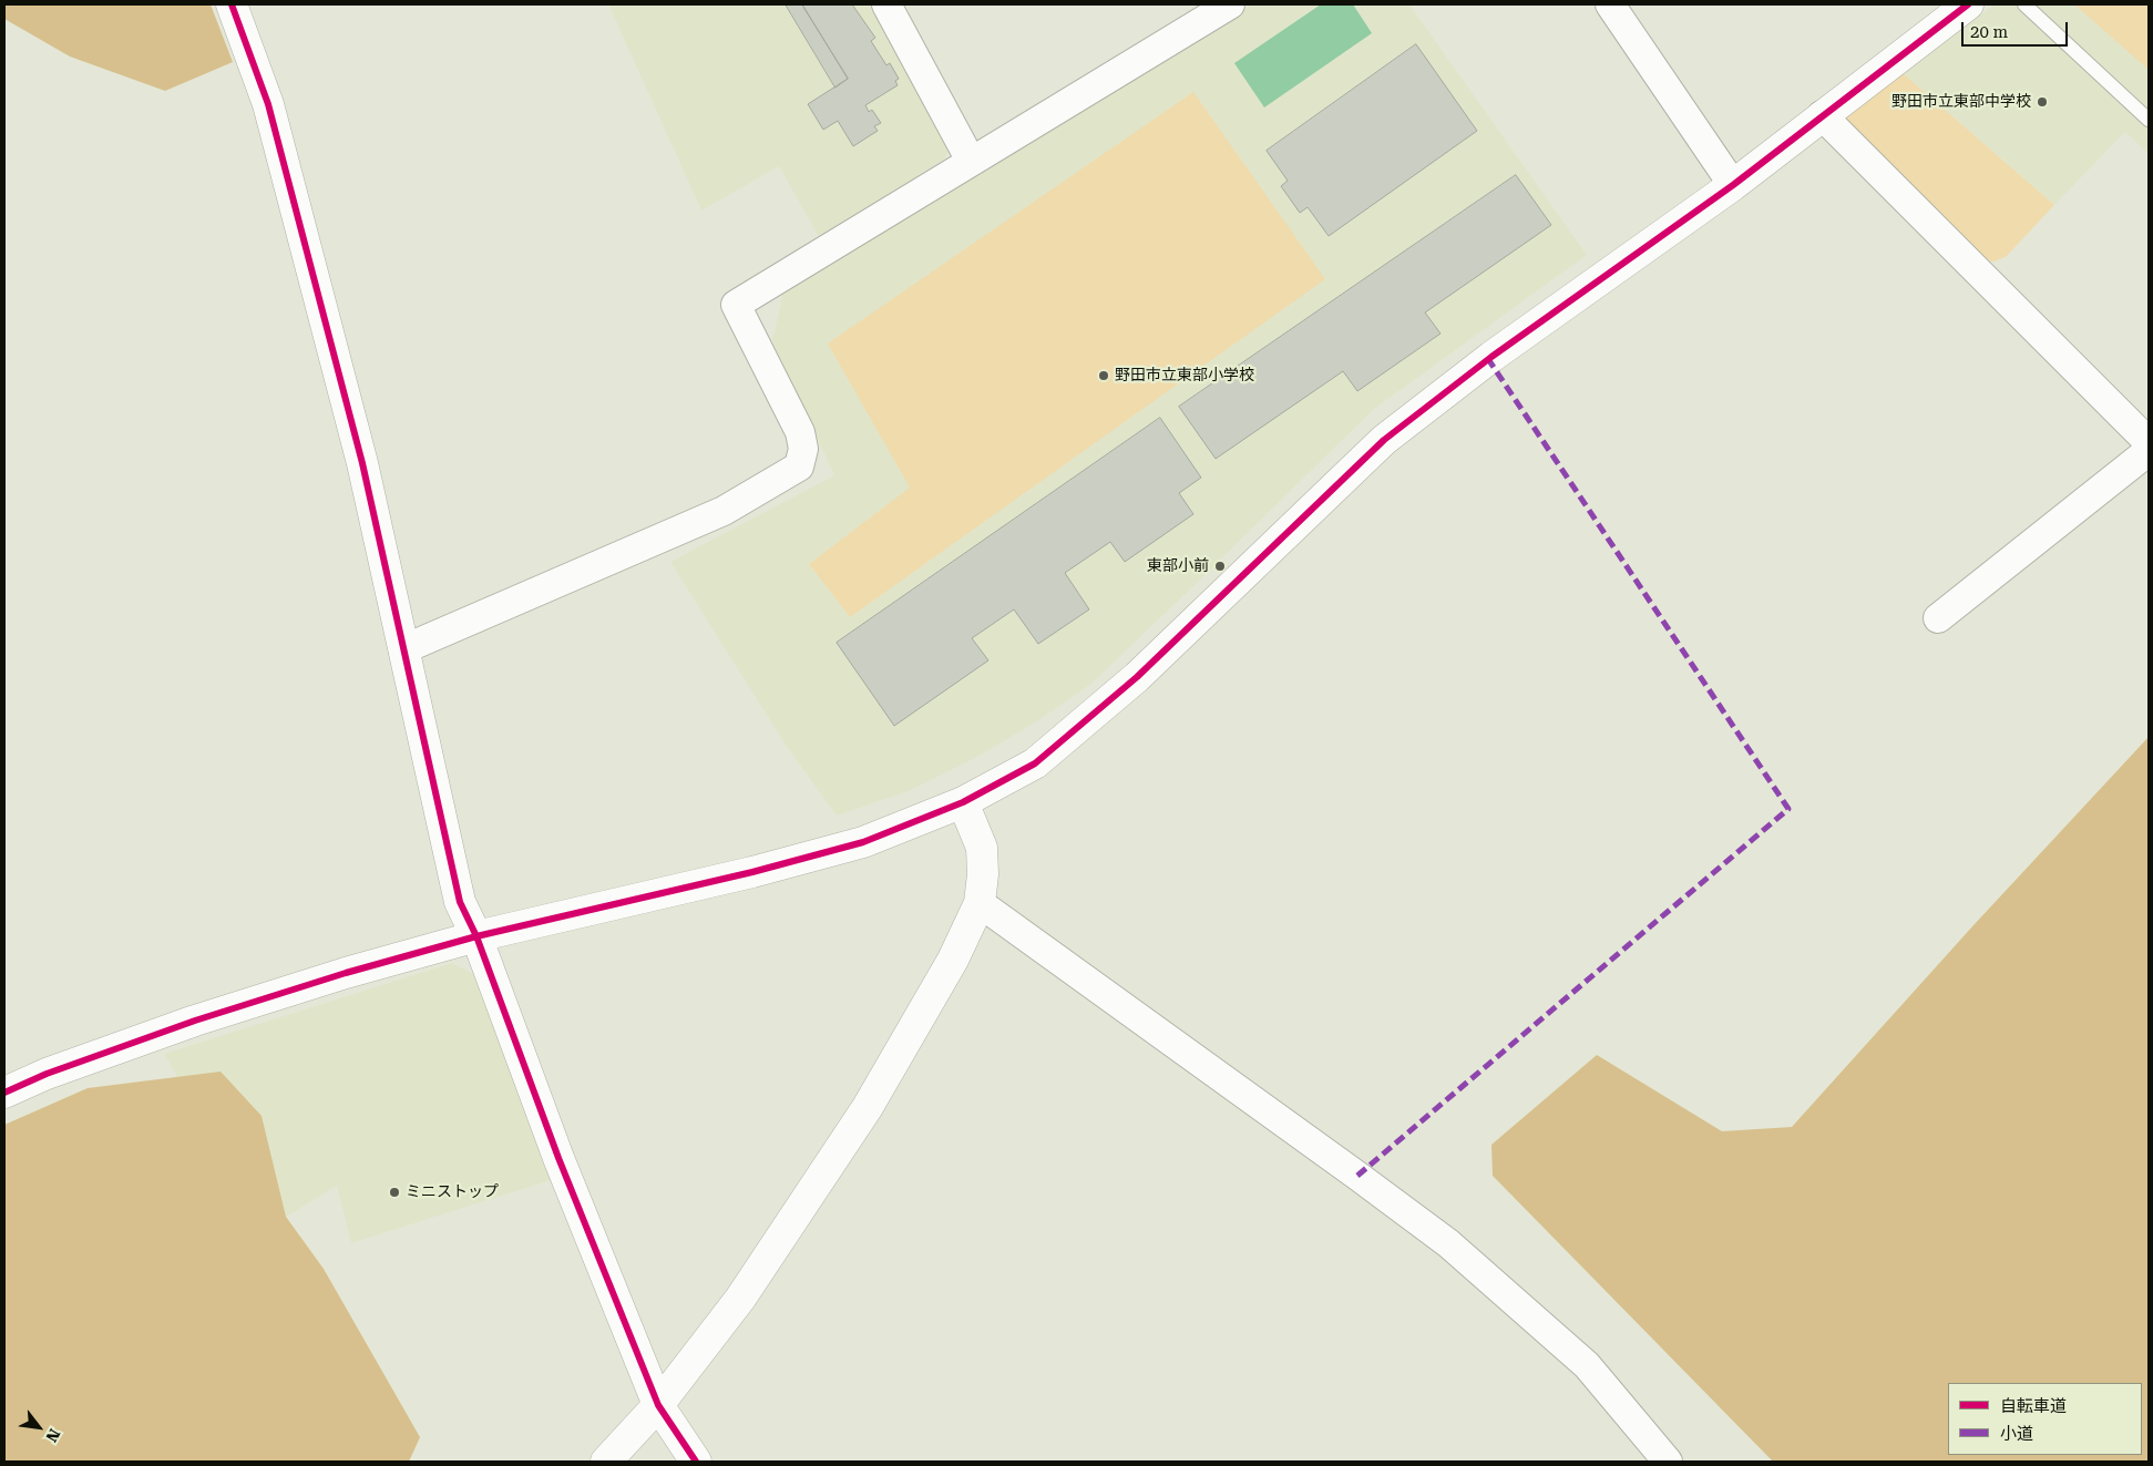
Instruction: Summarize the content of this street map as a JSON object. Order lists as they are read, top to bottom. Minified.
{"places":["野田市立東部中学校","野田市立東部小学校","東部小前","ミニストップ"],"legend":["自転車道","小道"],"scale_bar":"20 m","north":"bottom right"}
